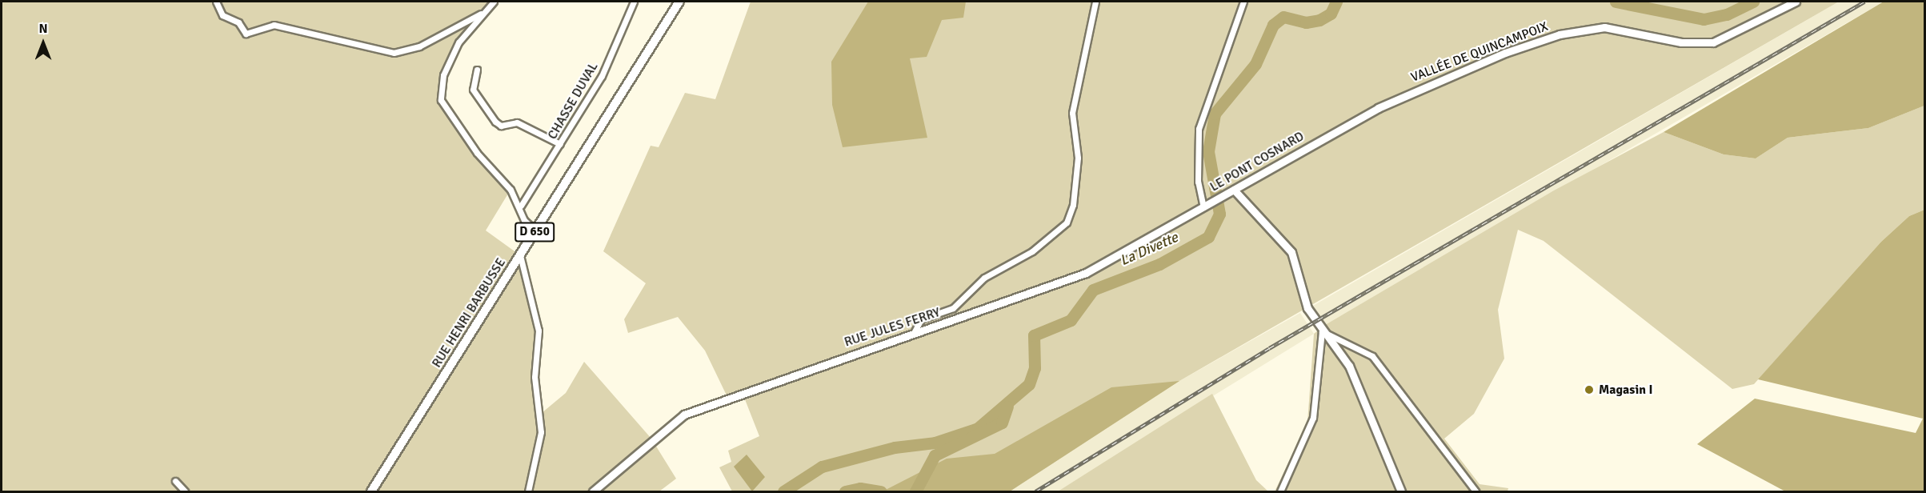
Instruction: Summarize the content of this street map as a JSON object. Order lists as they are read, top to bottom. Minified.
{"streets":{"main road":["VALLÉE DE QUINCAMPOIX","LE PONT COSNARD","D 650","RUE HENRI BARBUSSE","RUE JULES FERRY"],"street":["CHASSE DUVAL"]},"crossings":[["VALLÉE DE QUINCAMPOIX","LE PONT COSNARD"],["LE PONT COSNARD","RUE JULES FERRY"]],"water":["La Divette"],"places":["Magasin I"],"north":"top"}
